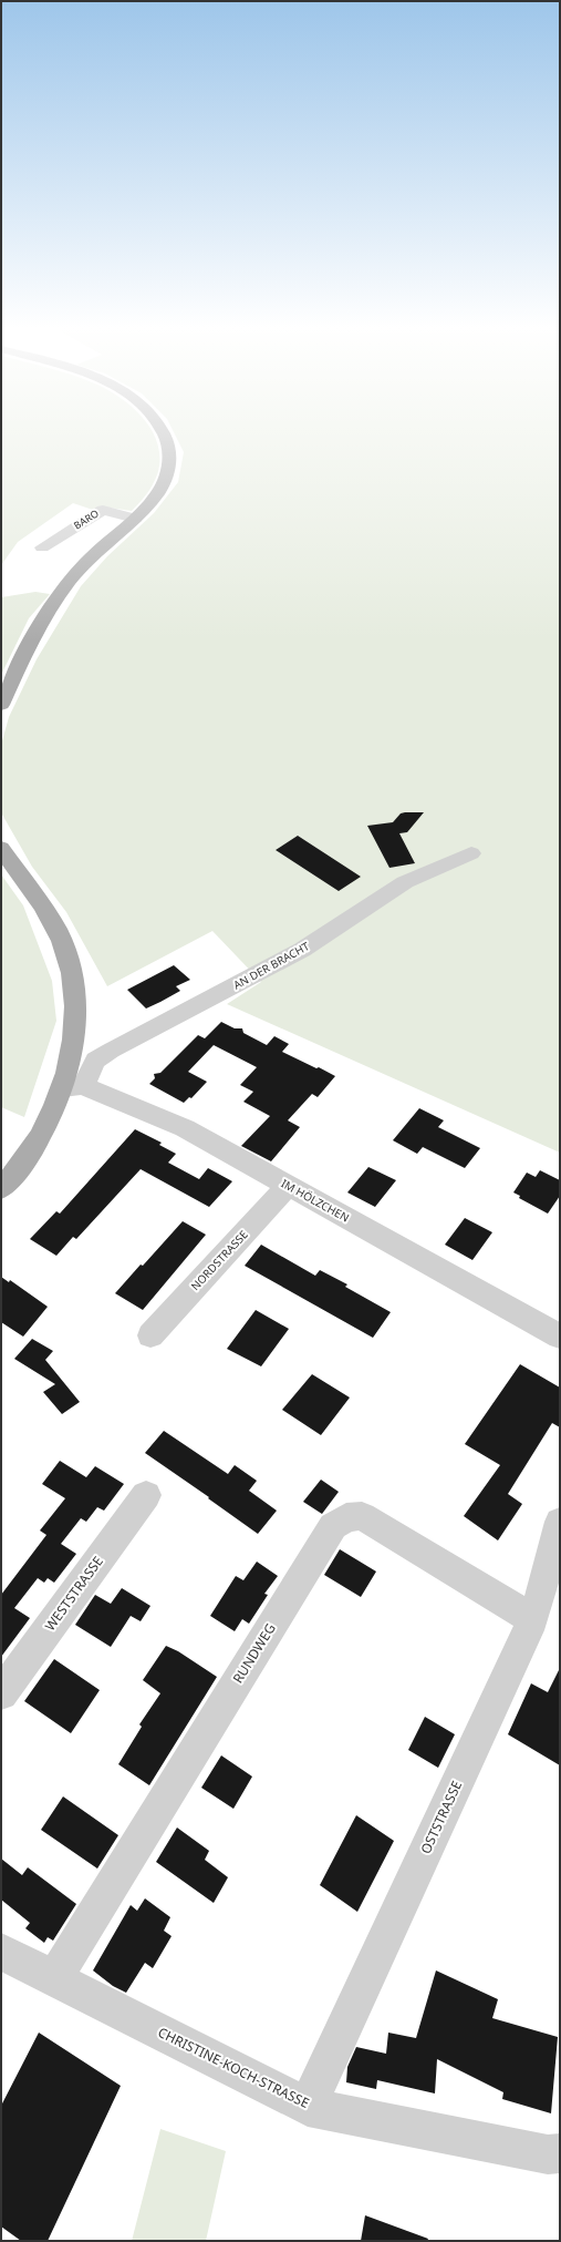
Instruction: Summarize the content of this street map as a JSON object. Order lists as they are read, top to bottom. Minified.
{"streets":{"street":["BARO","AN DER BRACHT","IM HÖLZCHEN","NORDSTRASSE","WESTSTRASSE","RUNDWEG","OSTSTRASSE","CHRISTINE-KOCH-STRASSE"]},"crossings":[["AN DER BRACHT","IM HÖLZCHEN"],["IM HÖLZCHEN","NORDSTRASSE"],["RUNDWEG","OSTSTRASSE"],["RUNDWEG","CHRISTINE-KOCH-STRASSE"],["OSTSTRASSE","CHRISTINE-KOCH-STRASSE"]]}
